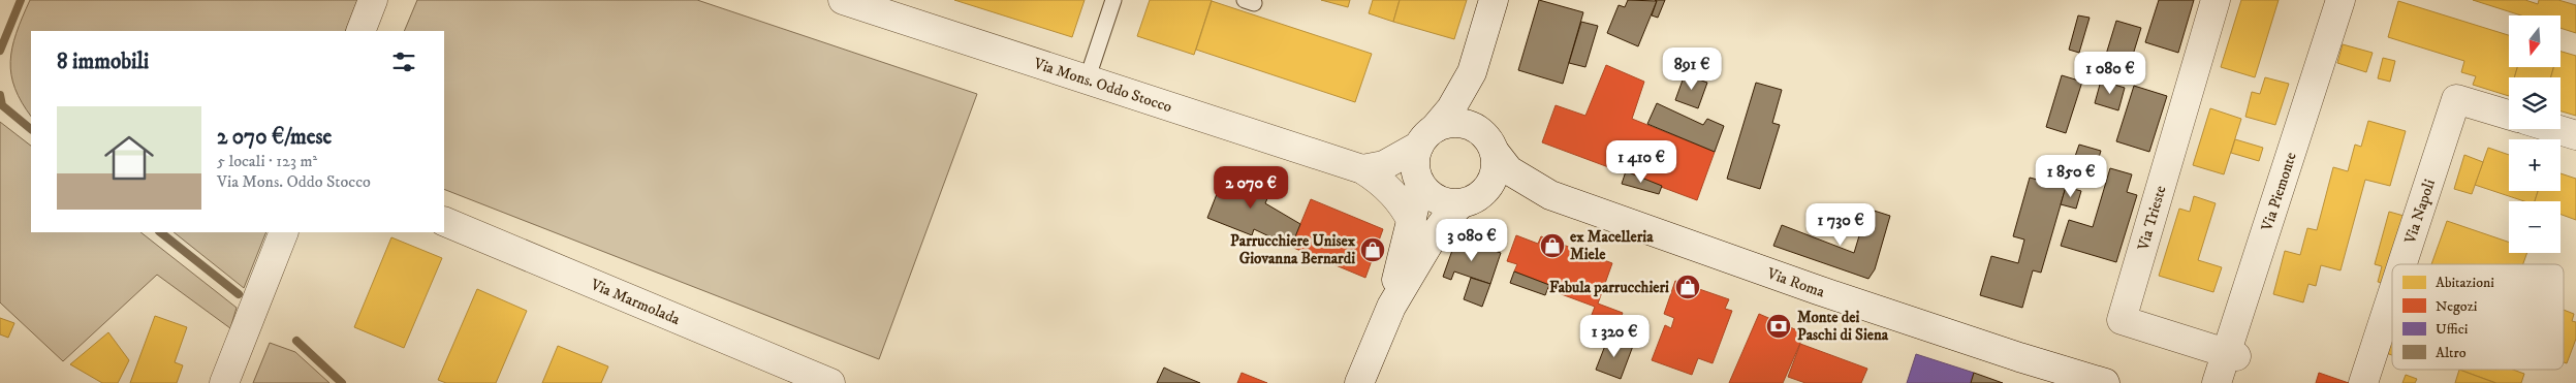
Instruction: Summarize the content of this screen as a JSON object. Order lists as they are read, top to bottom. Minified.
{"streets":{"street":["Via Mons. Oddo Stocco","Via Piemonte","Via Napoli","Via Trieste","Via Roma","Via Marmolada"]},"crossings":[["Via Piemonte","Via Trieste"]],"places":{"shop":["ex Macelleria Miele","Parrucchiere Unisex Giovanna Bernardi","Fabula parrucchieri"],"bank":["Monte dei Paschi di Siena"]},"legend":["Abitazioni","Negozi","Uffici","Altro"],"north":"bottom","page":{"map_buttons":["+","−"],"heading":"8 immobili","price":["891 €","1 080 €","1 410 €","1 850 €","2 070 €","1 730 €","3 080 €","1 320 €"],"list":[{"name":"2 070 €/mese","note":"5 locali · 123 m² · Via Mons. Oddo Stocco"}]}}
